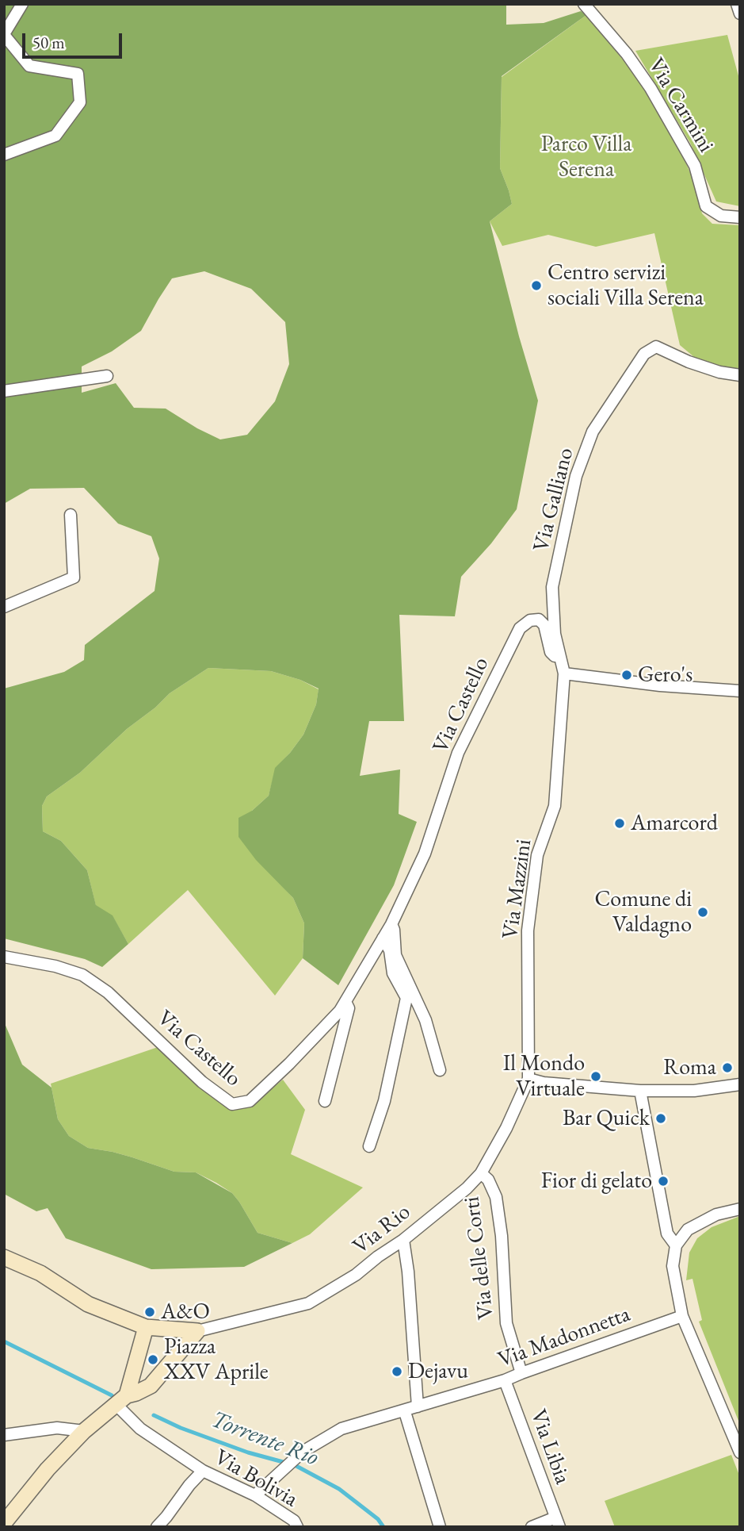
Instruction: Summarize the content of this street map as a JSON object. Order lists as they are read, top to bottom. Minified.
{"streets":{"street":["Via Carmini","Via Galliano","Via Castello","Via Mazzini","Via Rio","Via delle Corti","Via Madonnetta","Via Libia","Via Bolivia"]},"crossings":[["Via Galliano","Via Castello"],["Via Galliano","Via Mazzini"],["Via Mazzini","Via Rio"],["Via Rio","Via delle Corti"],["Via delle Corti","Via Madonnetta"],["Via Madonnetta","Via Libia"],["Via Madonnetta","Via Bolivia"]],"water":["Torrente Rio"],"parks":["Parco Villa Serena"],"places":["Centro servizi sociali Villa Serena","Gero's","Amarcord","Comune di Valdagno","Roma","Il Mondo Virtuale","Bar Quick","Fior di gelato","A&O","Piazza XXV Aprile","Dejavu"],"scale_bar":"50 m"}
